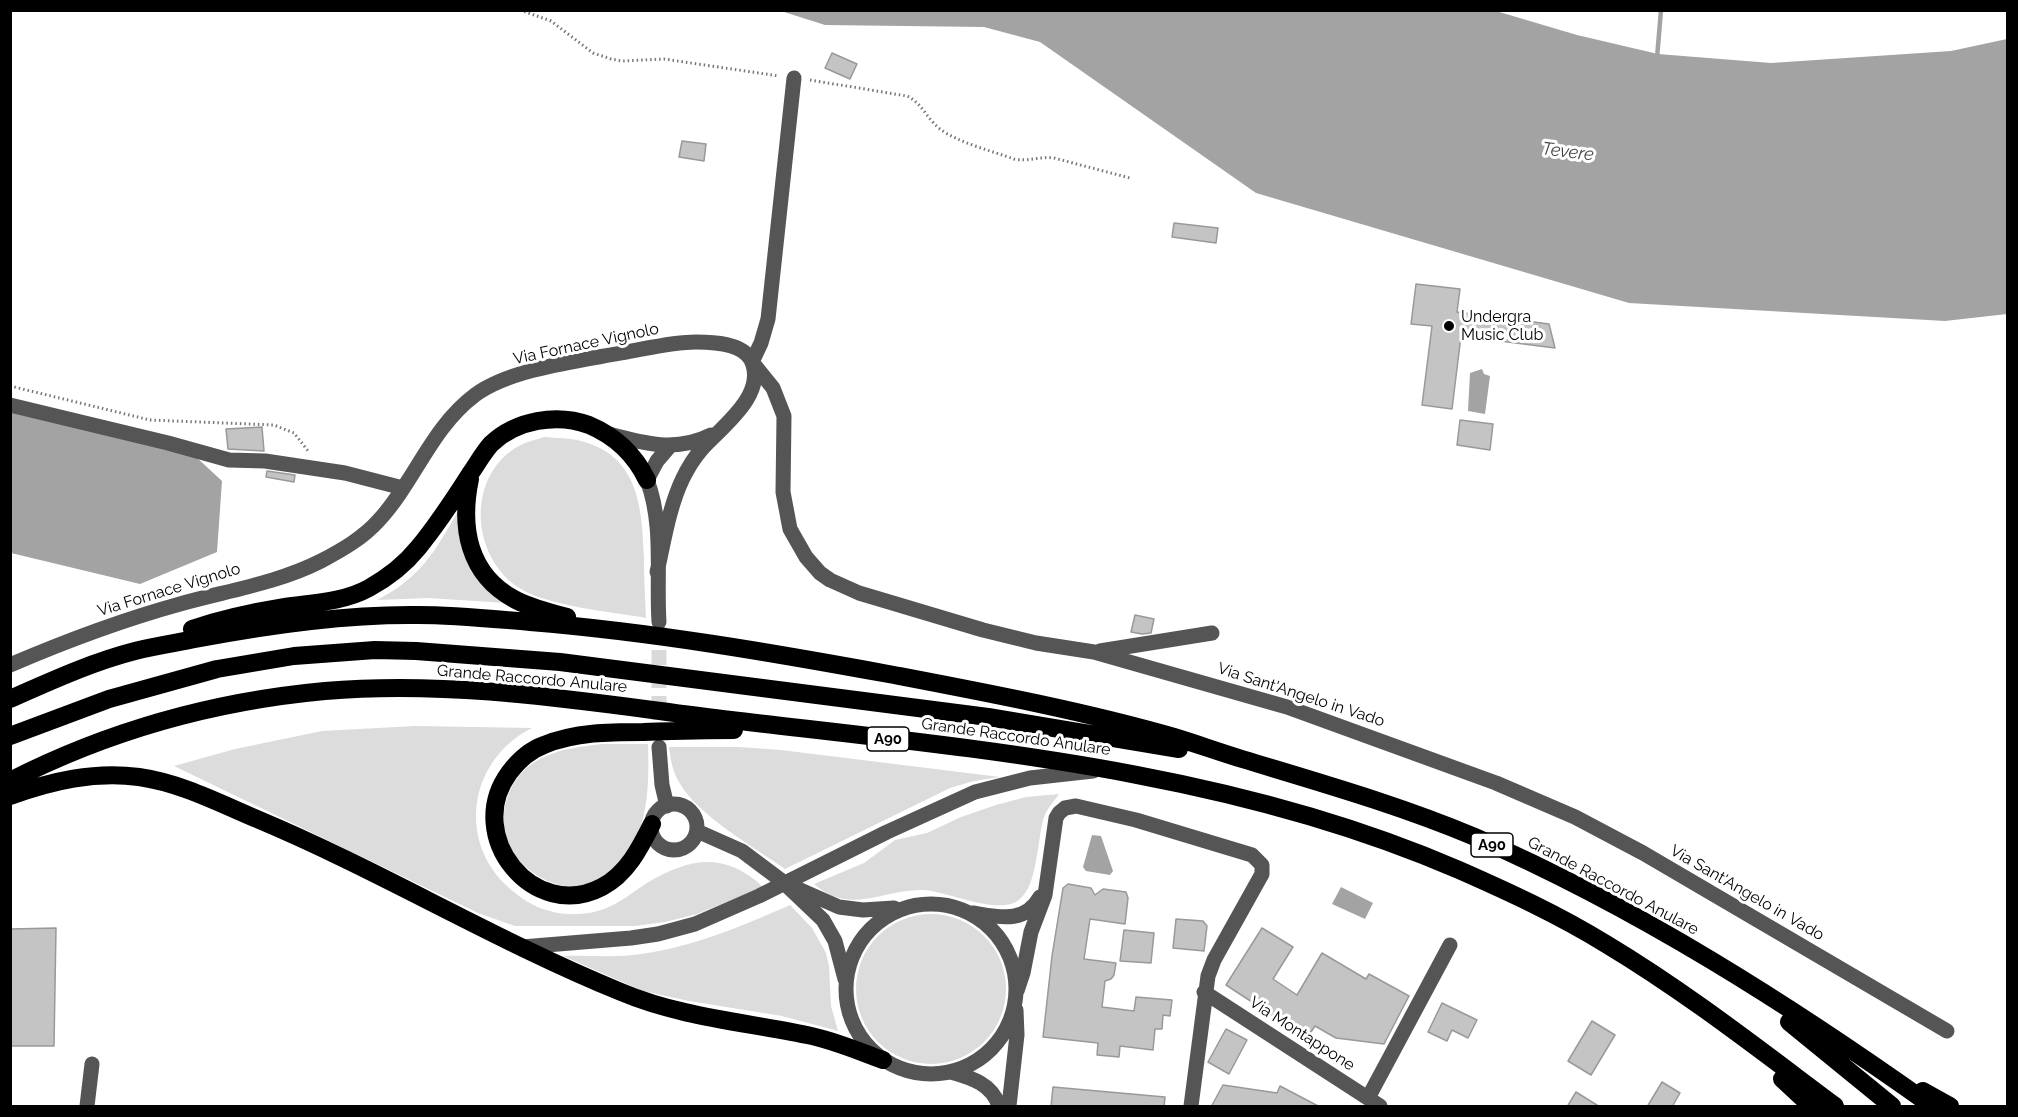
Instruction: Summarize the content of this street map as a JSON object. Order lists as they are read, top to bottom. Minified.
{"streets":{"highway":["Grande Raccordo Anulare","A90"],"street":["Via Fornace Vignolo","Via Sant'Angelo in Vado","Via Montappone"]},"crossings":[["Via Fornace Vignolo","Via Sant'Angelo in Vado"]],"water":["Tevere"],"places":["Undergra Music Club"]}
